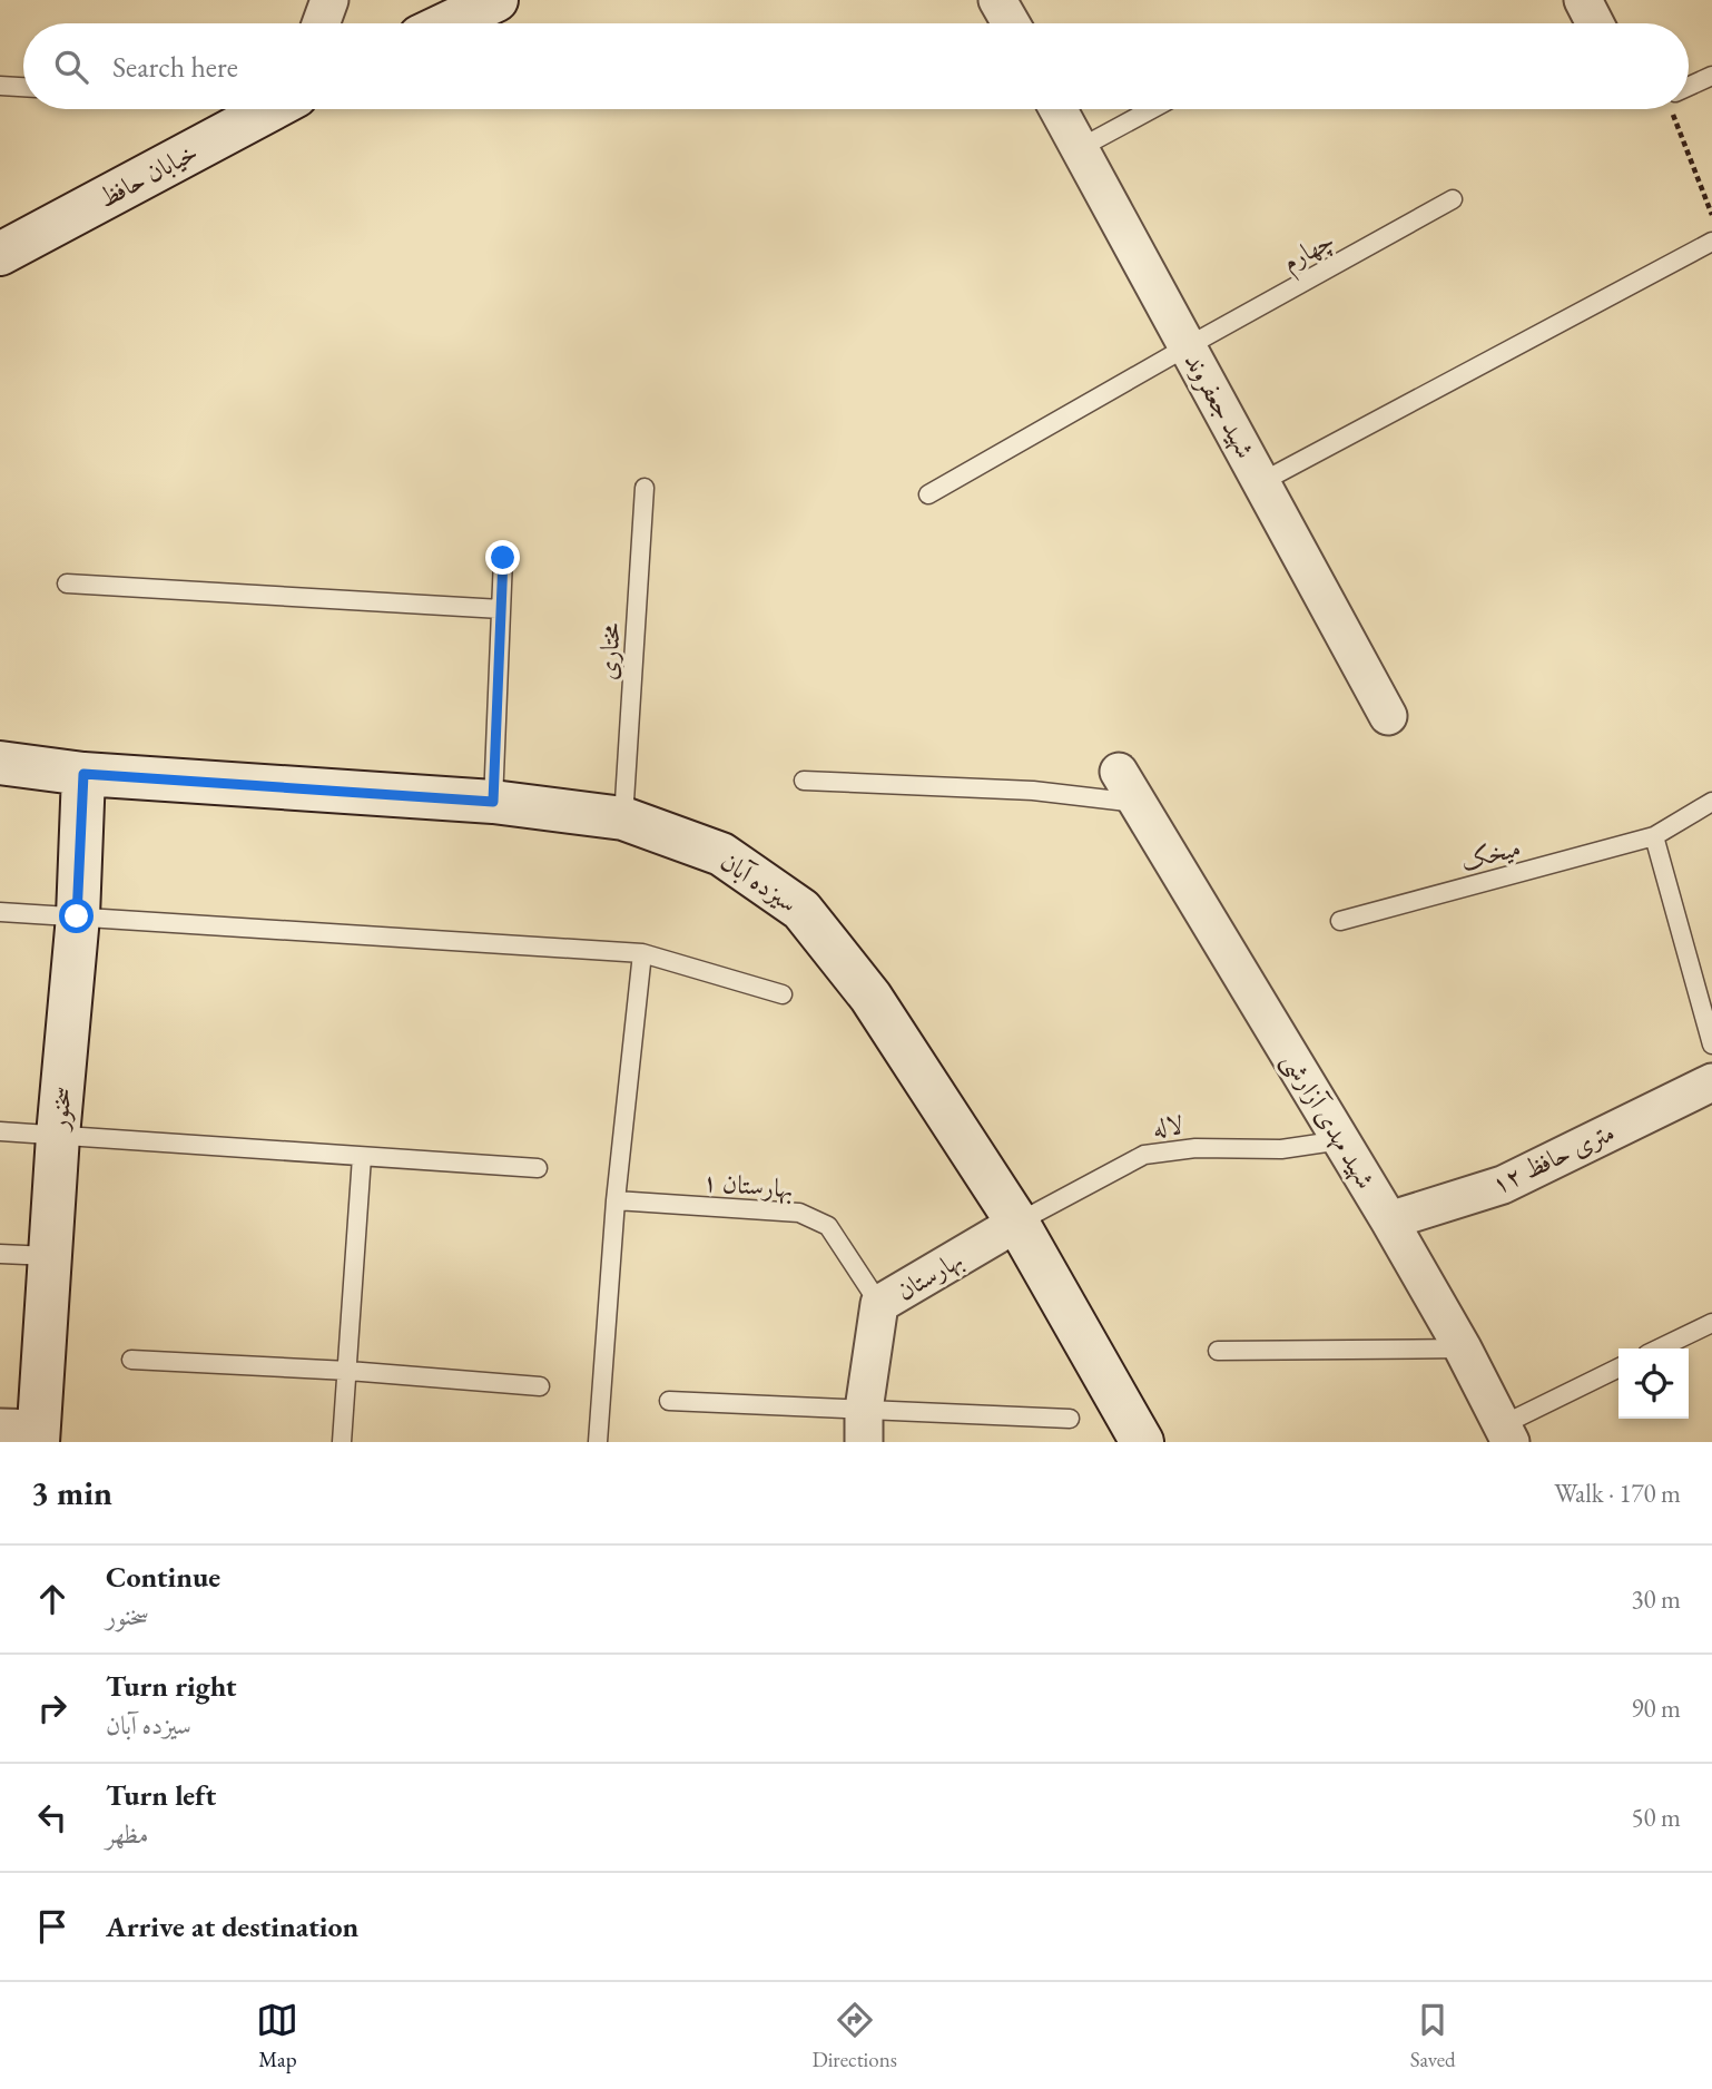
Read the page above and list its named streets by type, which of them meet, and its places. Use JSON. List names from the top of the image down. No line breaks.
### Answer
{"streets":{"street":["خیابان حافظ","شهید جعفروند","سیزده آبان","سخنور","شهید مهدی آزارشی","۱۲ متری حافظ","بهارستان"],"lane":["چهارم","مختاری","میخک","لاله","بهارستان ۱"]},"crossings":[["چهارم","شهید جعفروند"],["مختاری","سیزده آبان"],["سیزده آبان","سخنور"],["سیزده آبان","لاله"],["سیزده آبان","بهارستان"],["شهید مهدی آزارشی","لاله"],["شهید مهدی آزارشی","۱۲ متری حافظ"],["لاله","بهارستان"],["بهارستان ۱","بهارستان"]],"page":{"search":"Search here","heading":["3 min","Walk · 170 m"],"list":[["Continue","سخنور","30 m"],["Turn right","سیزده آبان","90 m"],["Turn left","مظهر","50 m"],"Arrive at destination"],"nav":["Map","Directions","Saved"]}}
